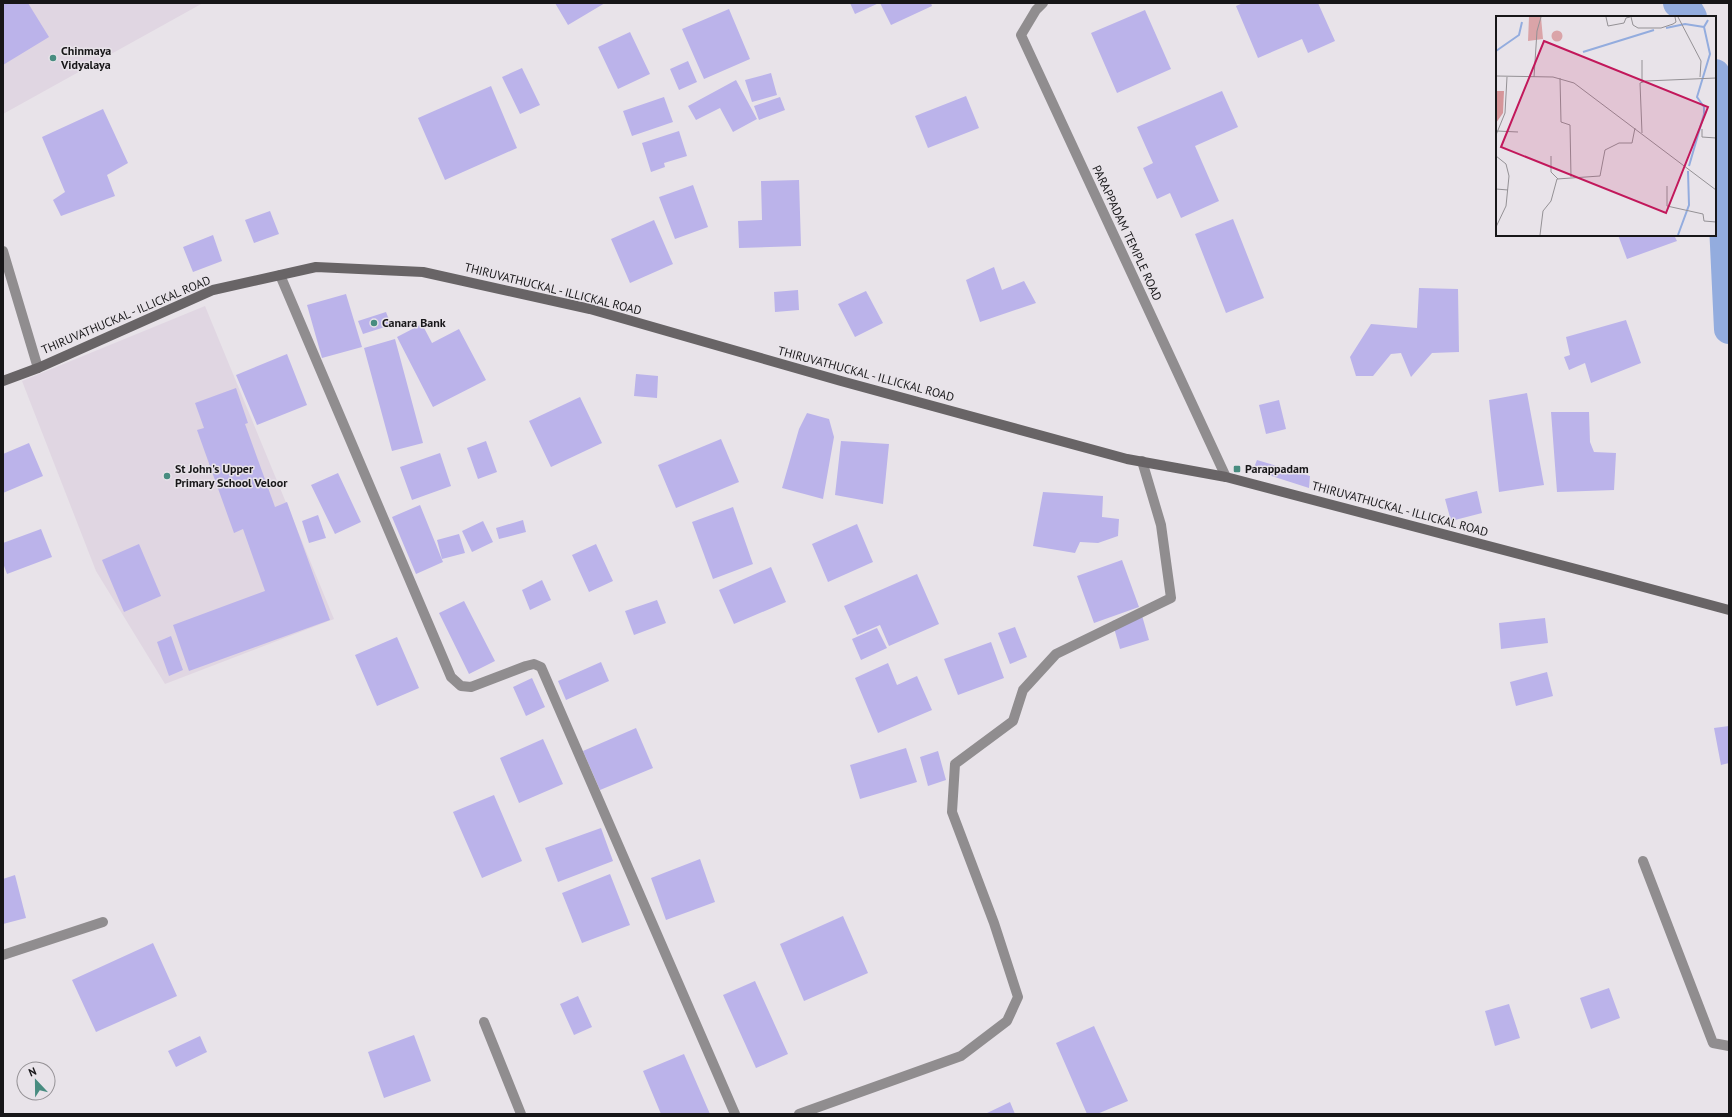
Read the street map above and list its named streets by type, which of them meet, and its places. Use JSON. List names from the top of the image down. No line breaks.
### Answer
{"streets":{"main road":["THIRUVATHUCKAL - ILLICKAL ROAD"],"street":["PARAPPADAM TEMPLE ROAD"]},"crossings":[["PARAPPADAM TEMPLE ROAD","THIRUVATHUCKAL - ILLICKAL ROAD"]],"places":{"other":["Chinmaya Vidyalaya","Canara Bank","St John's Upper Primary School Veloor"],"transit":["Parappadam"]},"north":"top"}
